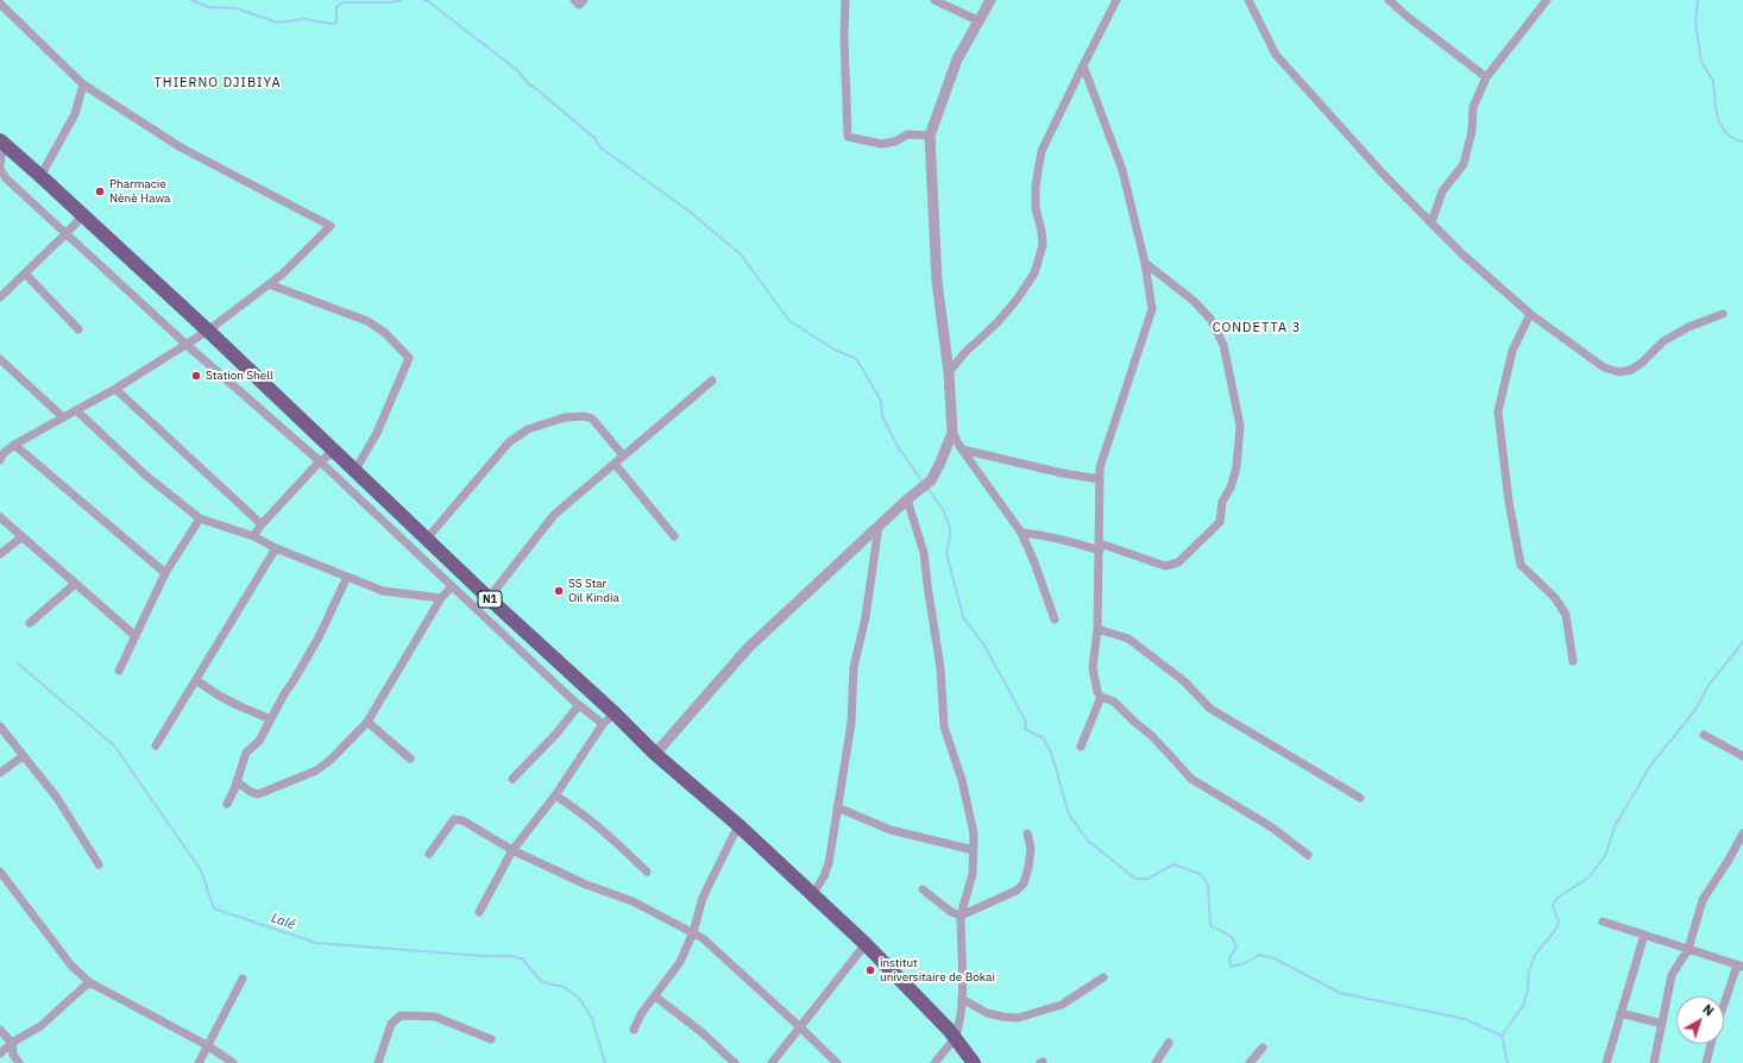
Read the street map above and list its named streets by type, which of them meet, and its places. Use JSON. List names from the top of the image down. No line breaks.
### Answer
{"streets":{"highway":["N1"]},"districts":["THIERNO DJIBIYA","СONDETTA 3"],"water":["Lalé"],"places":["Pharmacie Nènè Hawa","Station Shell","SS Star Oil Kindia","institut universitaire de Bokai"],"north":"top right"}
